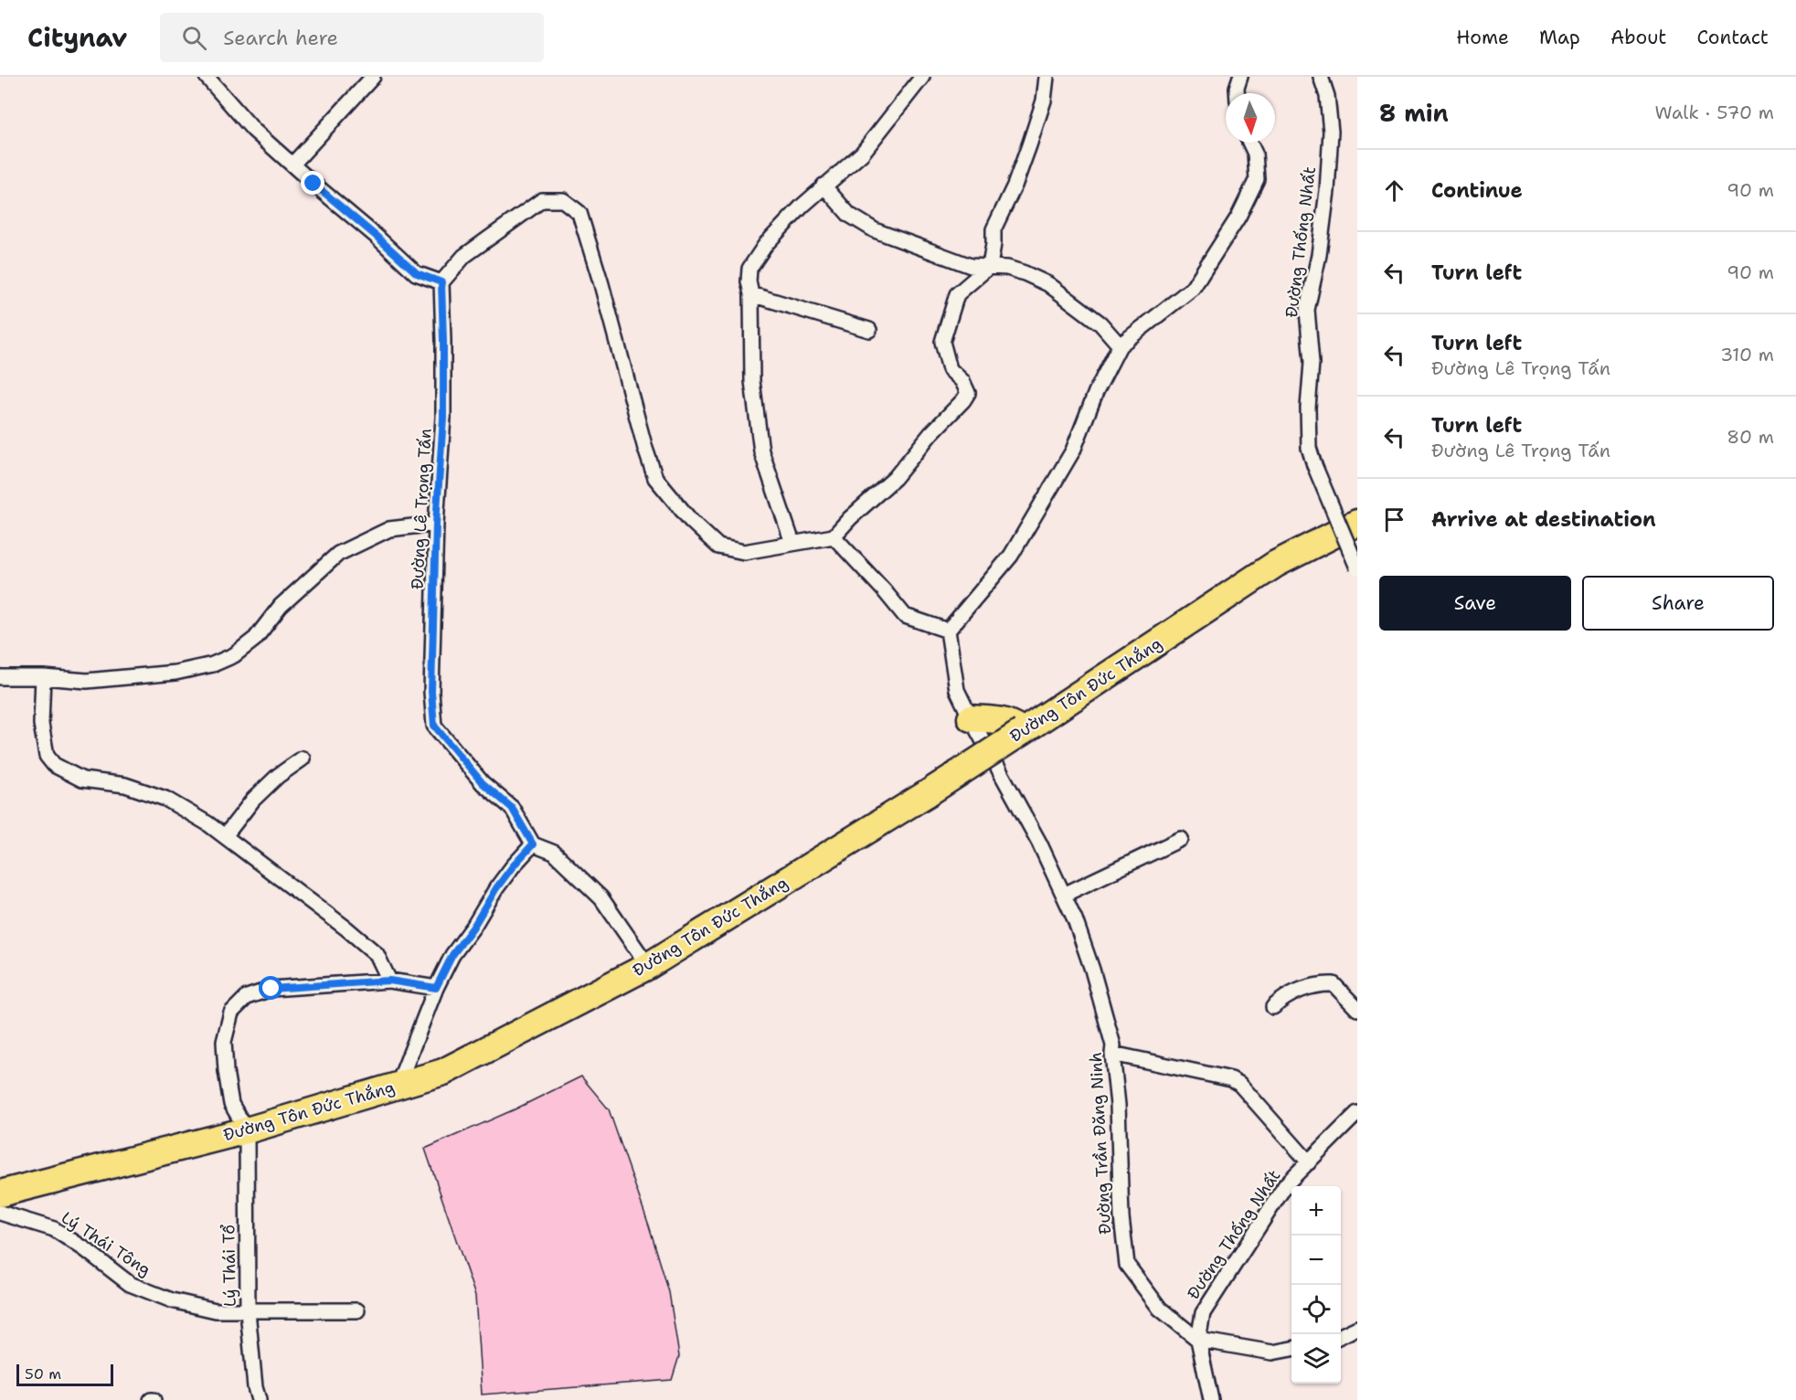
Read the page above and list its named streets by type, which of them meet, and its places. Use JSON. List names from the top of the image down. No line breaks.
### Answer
{"streets":{"highway":["Đường Tôn Đức Thắng"],"street":["Đường Thống Nhất","Đường Lê Trọng Tấn","Đường Trần Đăng Ninh","Lý Thái Tông","Lý Thái Tổ"]},"crossings":[["Đường Thống Nhất","Đường Trần Đăng Ninh"],["Đường Tôn Đức Thắng","Lý Thái Tổ"],["Lý Thái Tông","Lý Thái Tổ"]],"scale_bar":"50 m","north":"bottom","page":{"header":"Citynav","search":"Search here","nav":["Home","Map","About","Contact"],"heading":["8 min","Walk · 570 m"],"list":[["Continue","90 m"],["Turn left","90 m"],["Turn left","Đường Lê Trọng Tấn","310 m"],["Turn left","Đường Lê Trọng Tấn","80 m"],"Arrive at destination"],"buttons":["Save","Share"],"map_buttons":["+","−"],"scale":"50 m"}}
